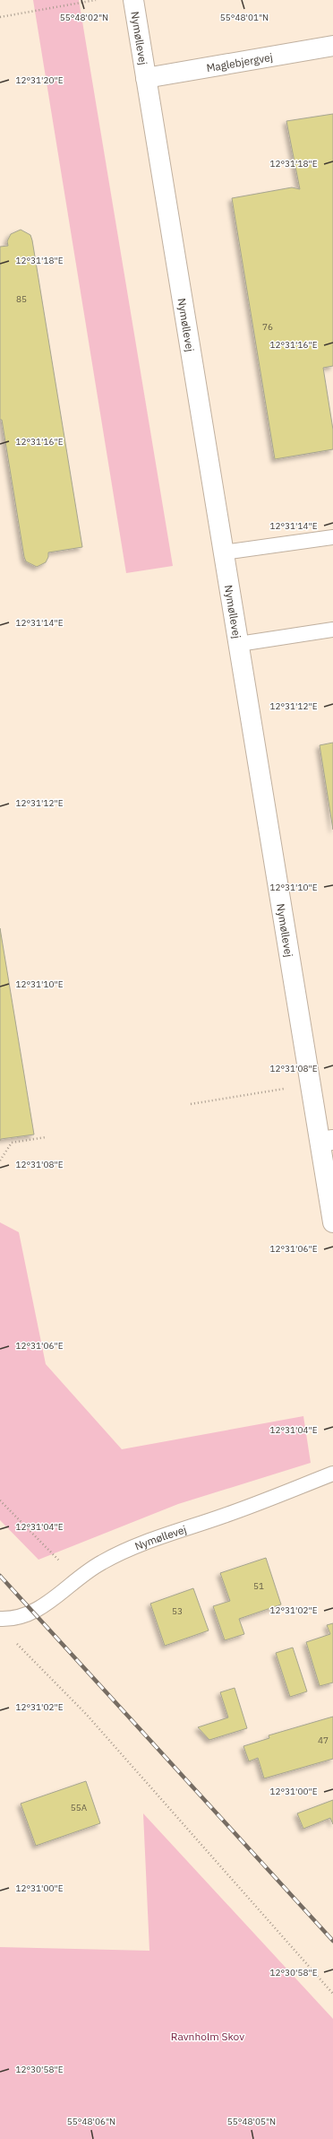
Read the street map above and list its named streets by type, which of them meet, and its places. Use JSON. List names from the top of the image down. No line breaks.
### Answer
{"streets":{"street":["Nymøllevej","Maglebjergvej"]},"crossings":[["Nymøllevej","Maglebjergvej"]],"parks":["Ravnholm Skov"],"house_numbers":["85","76","51","53","47","55A"],"coordinates":["55°48'02\"N","55°48'01\"N","12°31'20\"E","12°31'18\"E","12°31'16\"E","12°31'14\"E","12°31'12\"E","12°31'10\"E","12°31'08\"E","12°31'06\"E","12°31'04\"E","12°31'02\"E","12°31'00\"E","12°30'58\"E","55°48'06\"N","55°48'05\"N"]}
